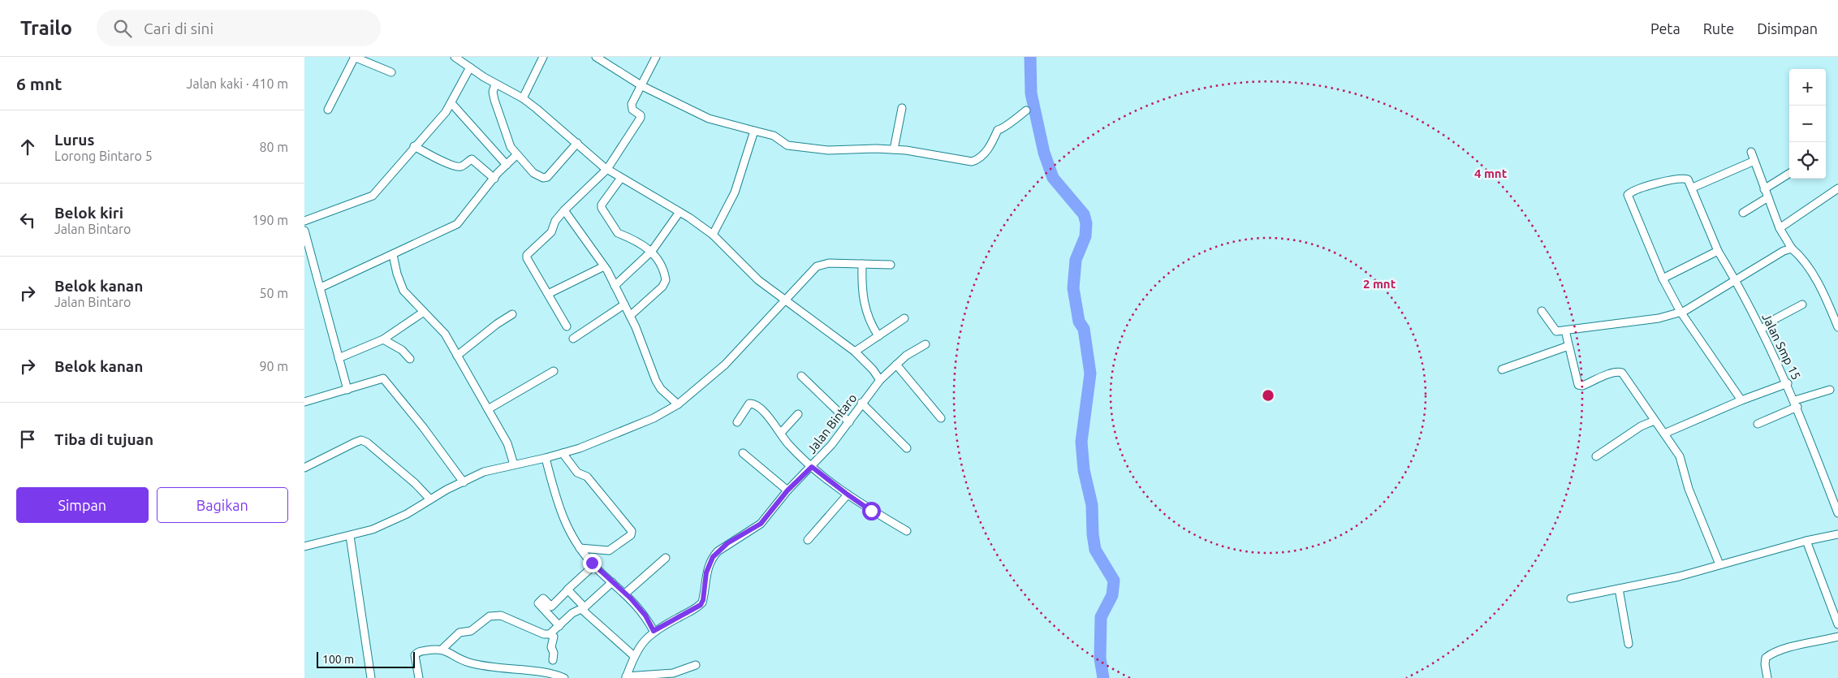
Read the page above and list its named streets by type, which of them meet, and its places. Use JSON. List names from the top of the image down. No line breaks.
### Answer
{"streets":{"street":["Jalan Smp 15","Jalan Bintaro"]},"scale_bar":"100 m","page":{"header":"Trailo","search":"Cari di sini","nav":["Peta","Rute","Disimpan"],"heading":["6 mnt","Jalan kaki · 410 m"],"map_buttons":["+","−"],"list":[["Lurus","Lorong Bintaro 5","80 m"],["Belok kiri","Jalan Bintaro","190 m"],["Belok kanan","Jalan Bintaro","50 m"],["Belok kanan","90 m"],"Tiba di tujuan"],"buttons":["Simpan","Bagikan"],"scale":"100 m"},"rings":["4 mnt","2 mnt"]}
